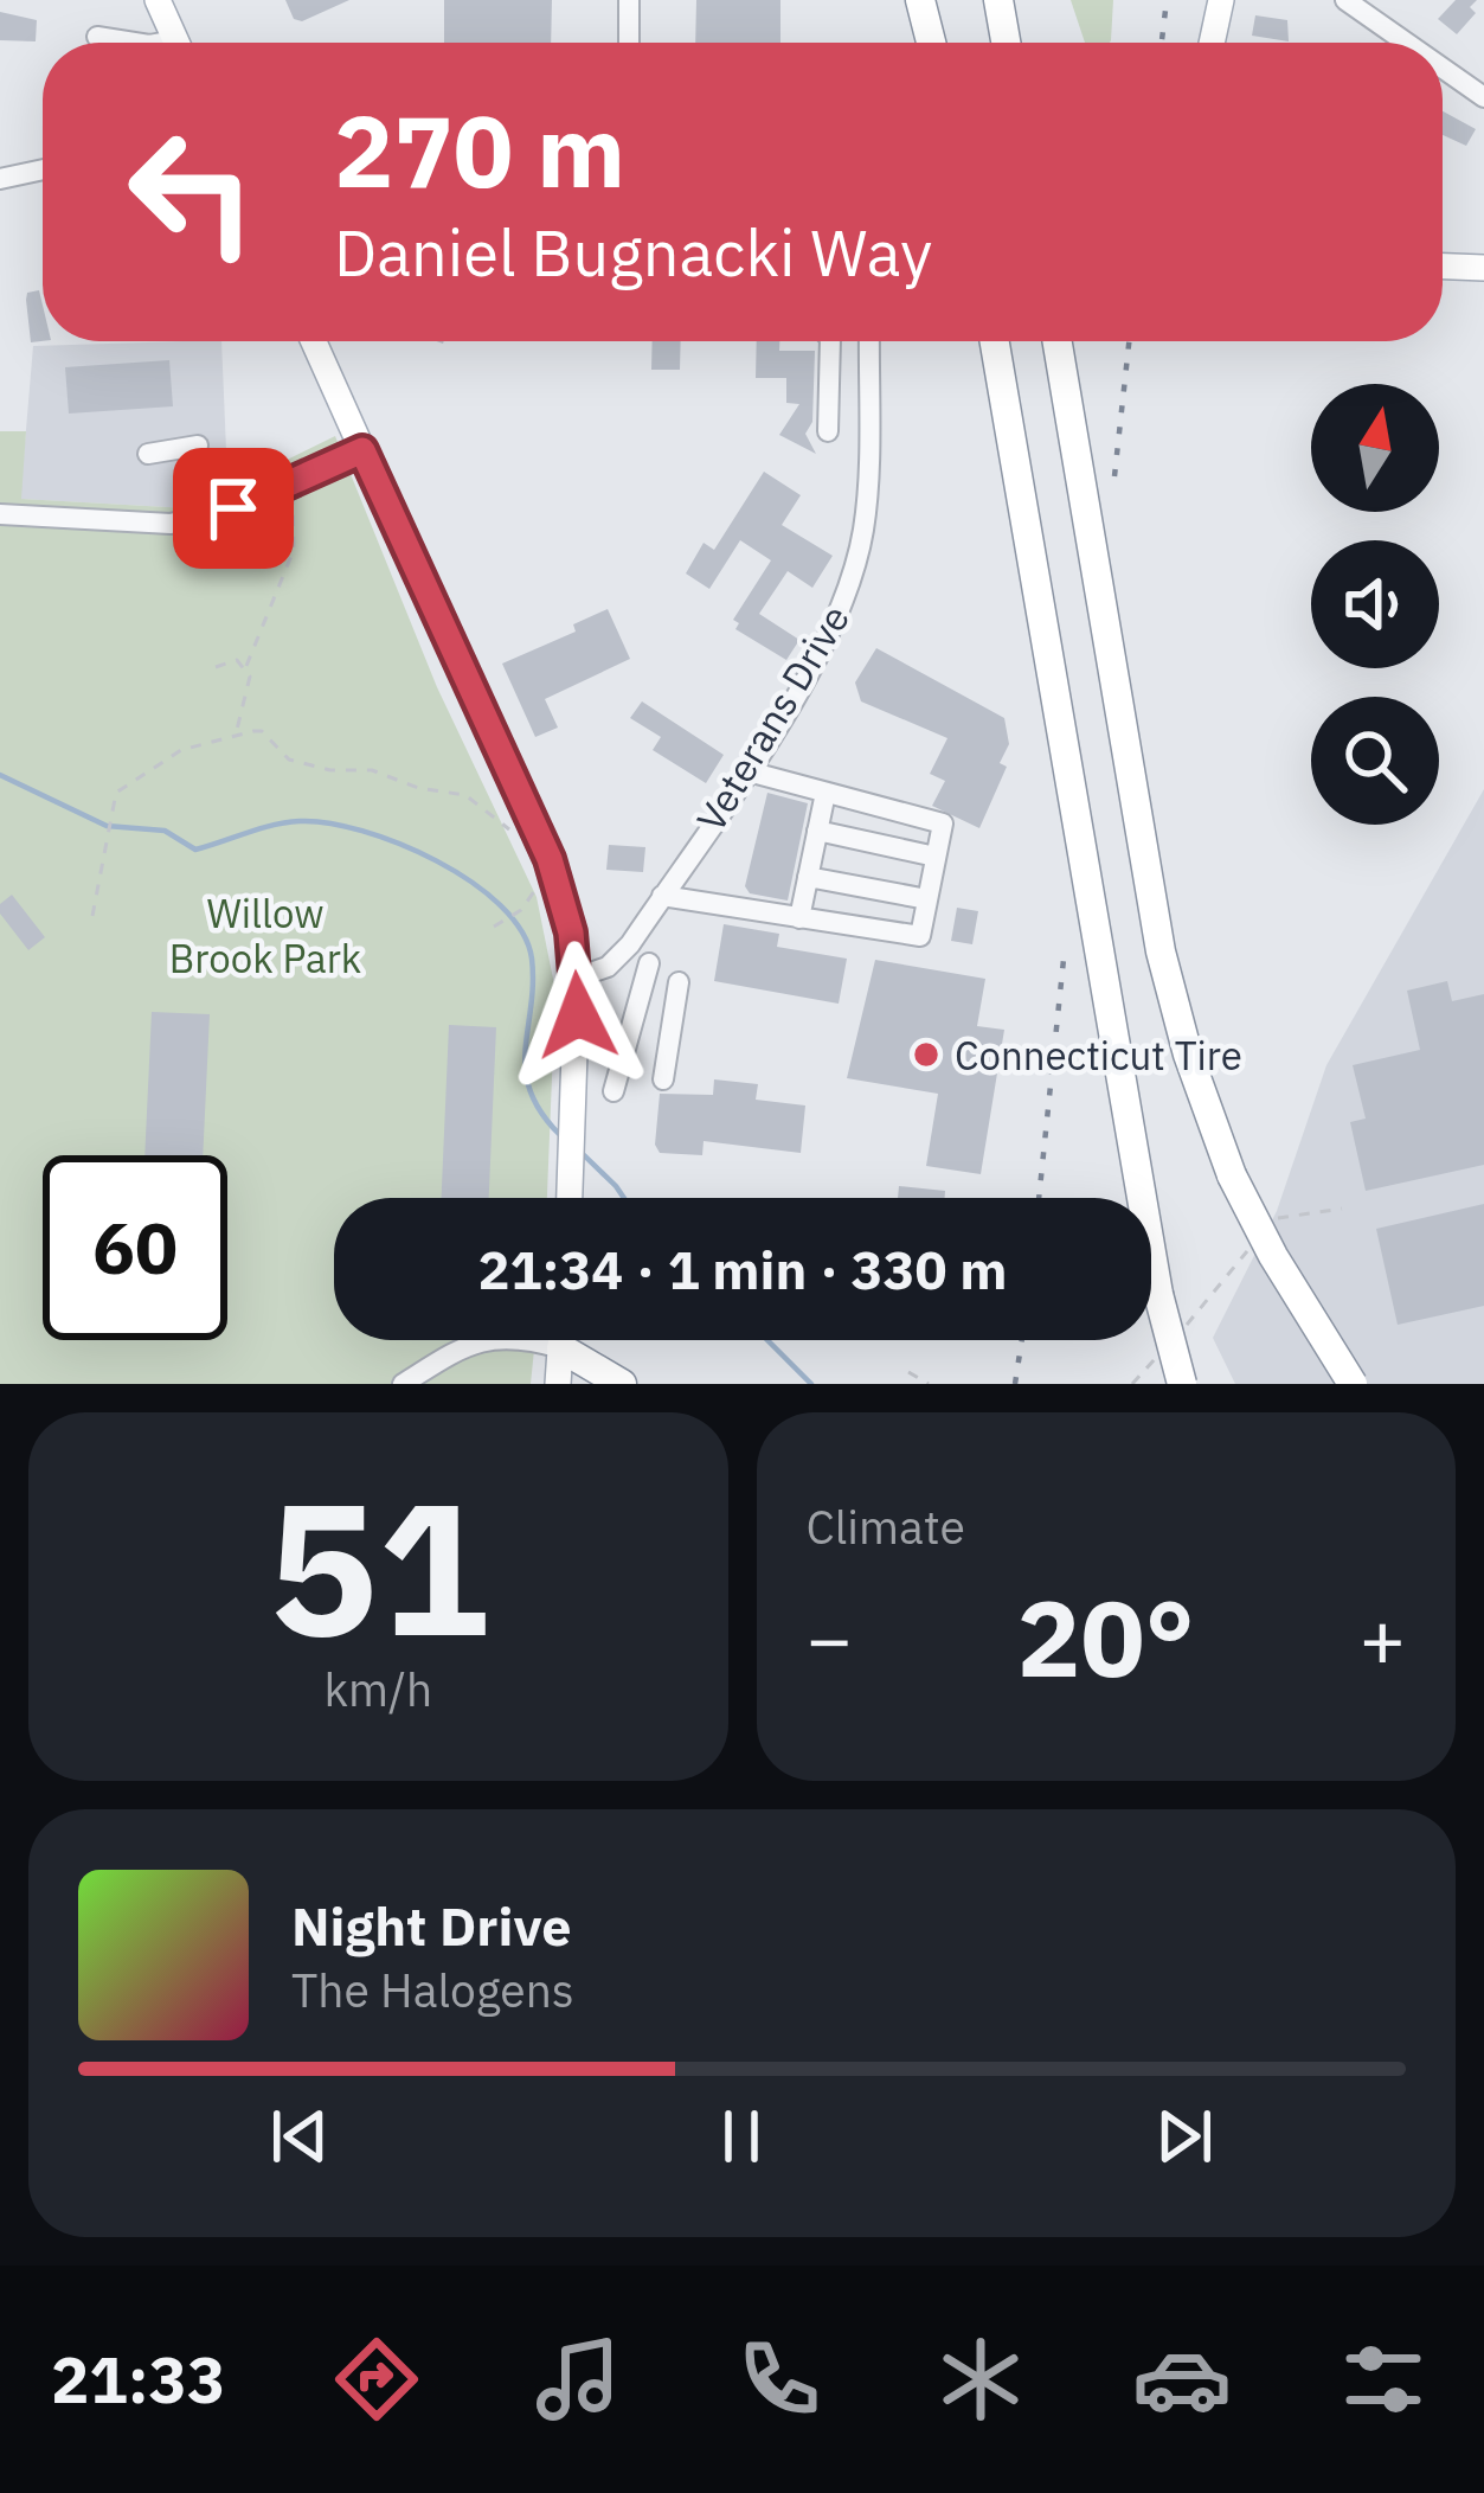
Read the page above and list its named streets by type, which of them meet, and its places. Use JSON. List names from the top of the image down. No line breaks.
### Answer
{"streets":{"street":["Veterans Drive"]},"parks":["Willow Brook Park"],"places":["Connecticut Tire"],"north":"top","page":{"turn":["270 m","Daniel Bugnacki Way"],"limit":"60","trip":"21:34 · 1 min · 330 m","tile":[["51","km/h"],"Climate"],"heat":["−","20°","+"],"song":["Night Drive","The Halogens"],"tabs":"21:33"}}
